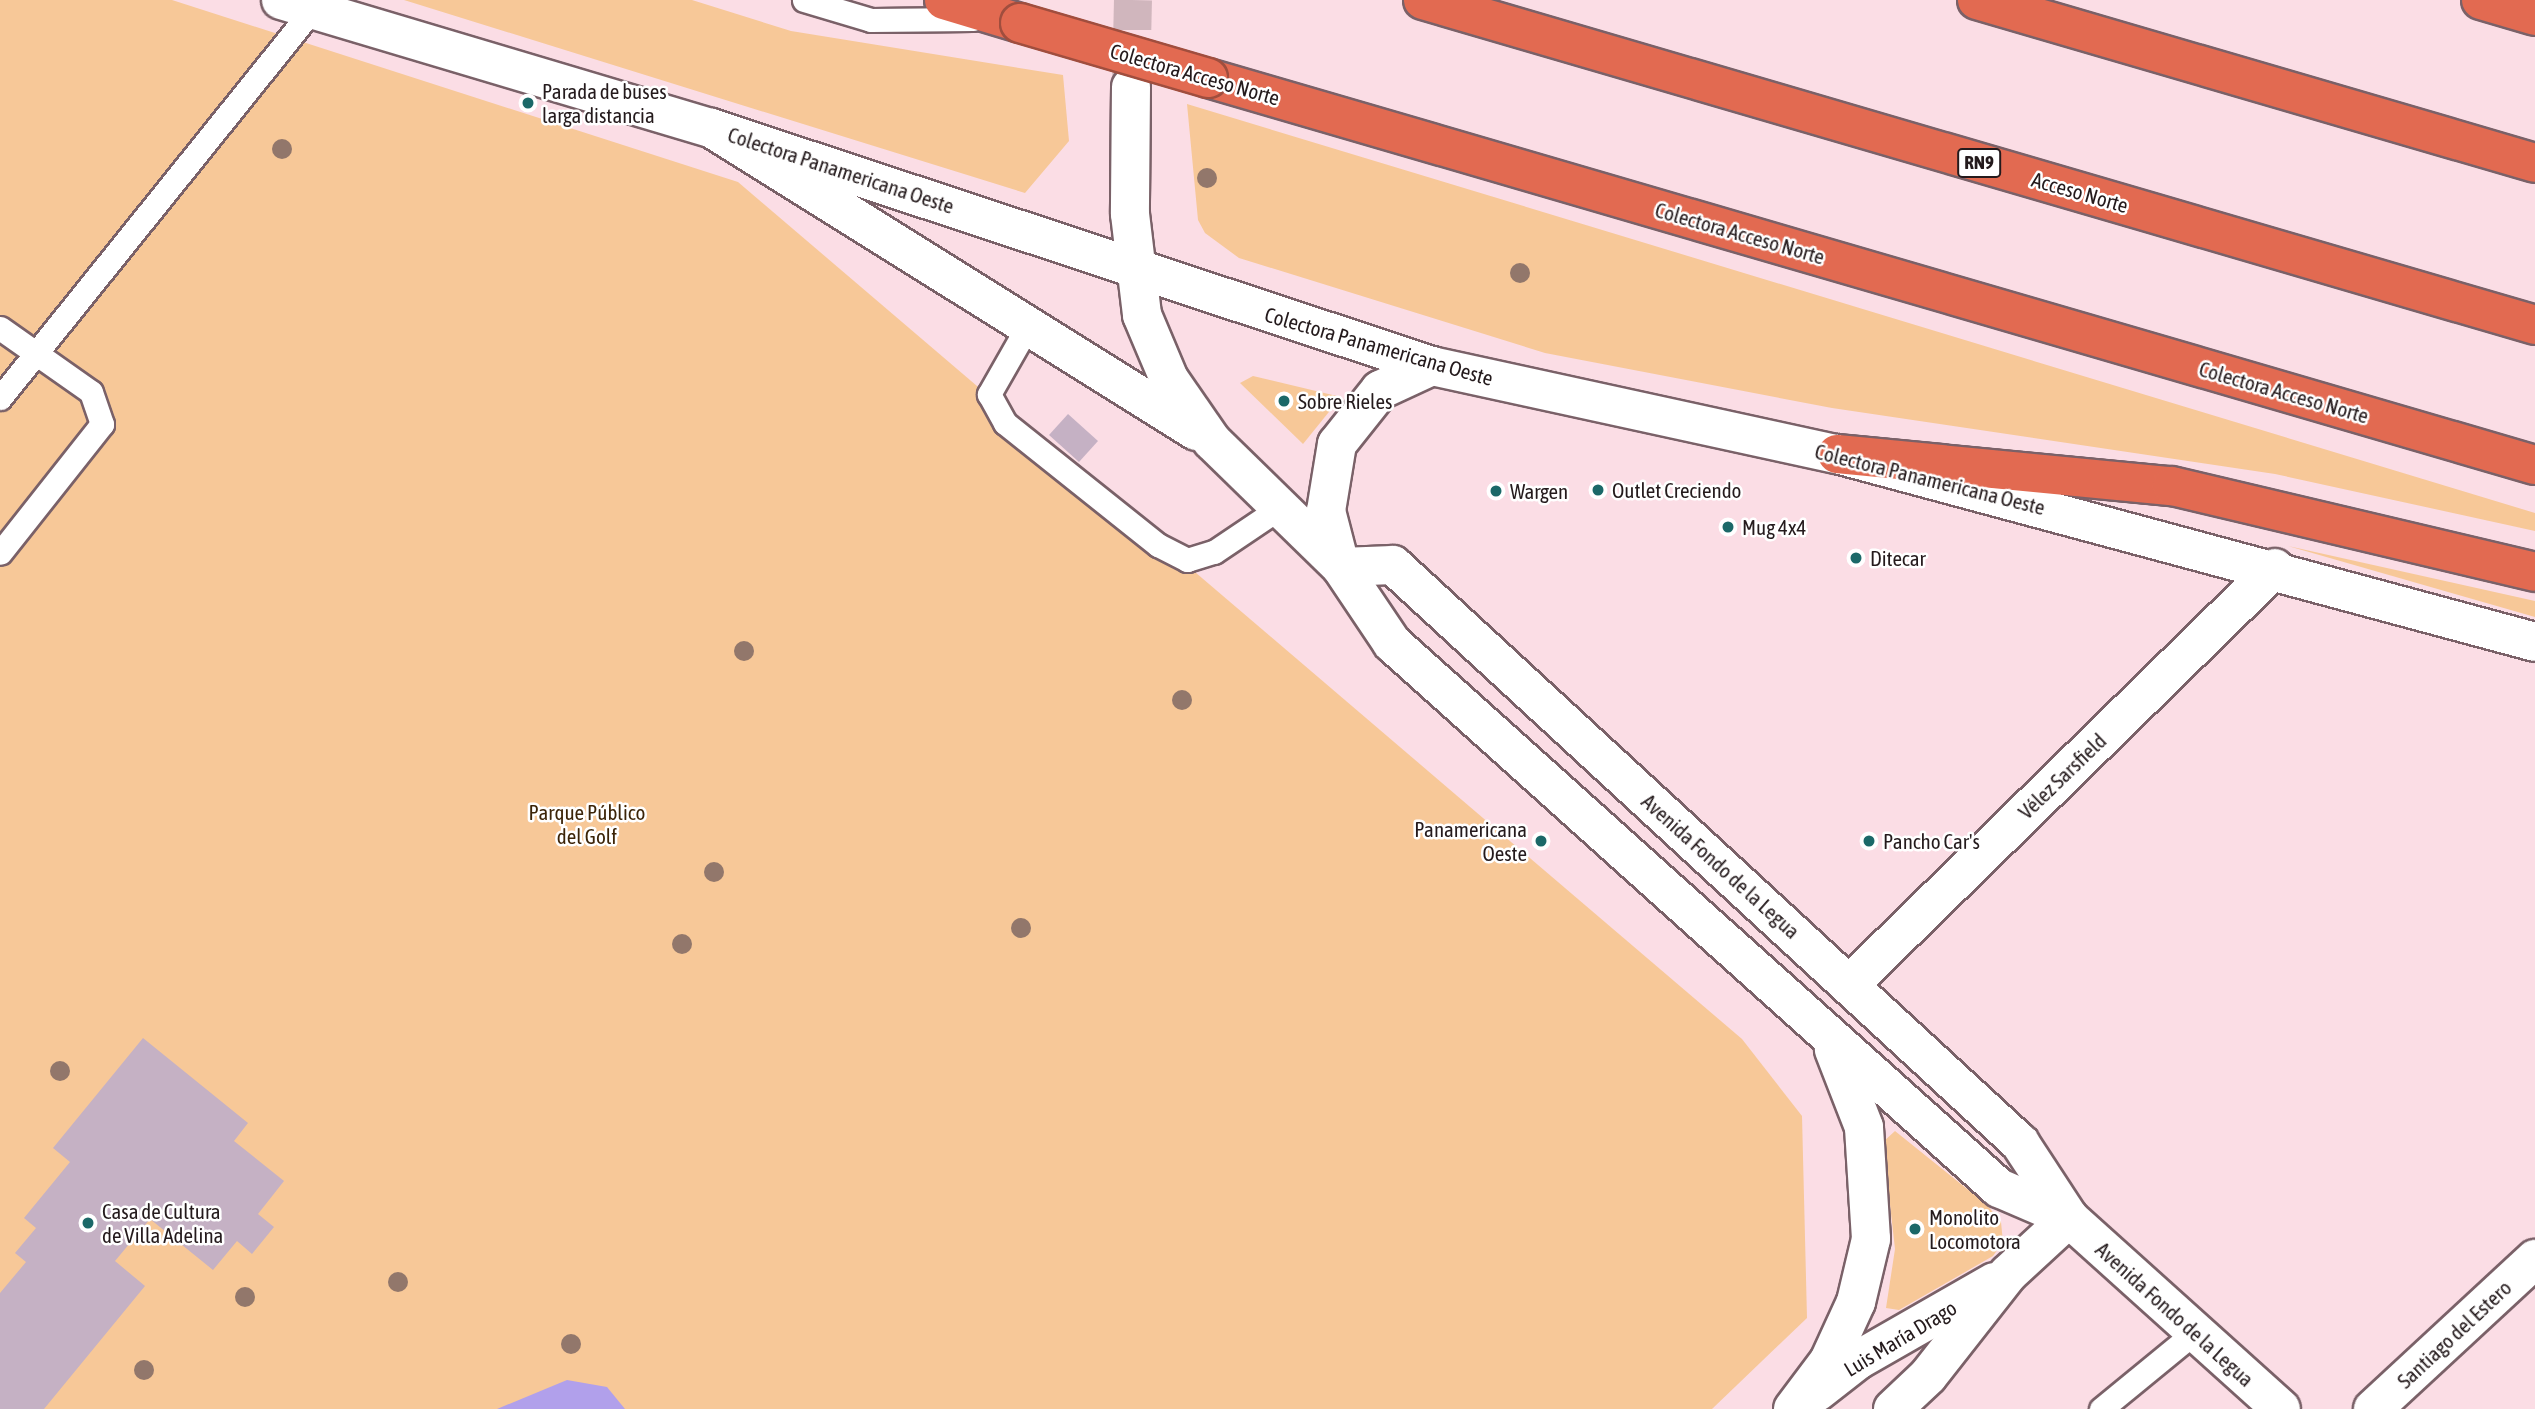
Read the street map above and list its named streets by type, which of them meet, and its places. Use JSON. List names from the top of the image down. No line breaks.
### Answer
{"streets":{"highway":["Colectora Acceso Norte","RN9","Acceso Norte"],"main road":["Colectora Panamericana Oeste","Vélez Sarsfield","Avenida Fondo de la Legua","Santiago del Estero","Luis María Drago"]},"crossings":[["Colectora Panamericana Oeste","Vélez Sarsfield"],["Colectora Panamericana Oeste","Avenida Fondo de la Legua"],["Vélez Sarsfield","Avenida Fondo de la Legua"],["Avenida Fondo de la Legua","Luis María Drago"]],"parks":["Parque Público del Golf"],"places":["Parada de buses larga distancia","Sobre Rieles","Outlet Creciendo","Wargen","Mug 4x4","Ditecar","Panamericana Oeste","Pancho Car's","Casa de Cultura de Villa Adelina","Monolito Locomotora"]}
